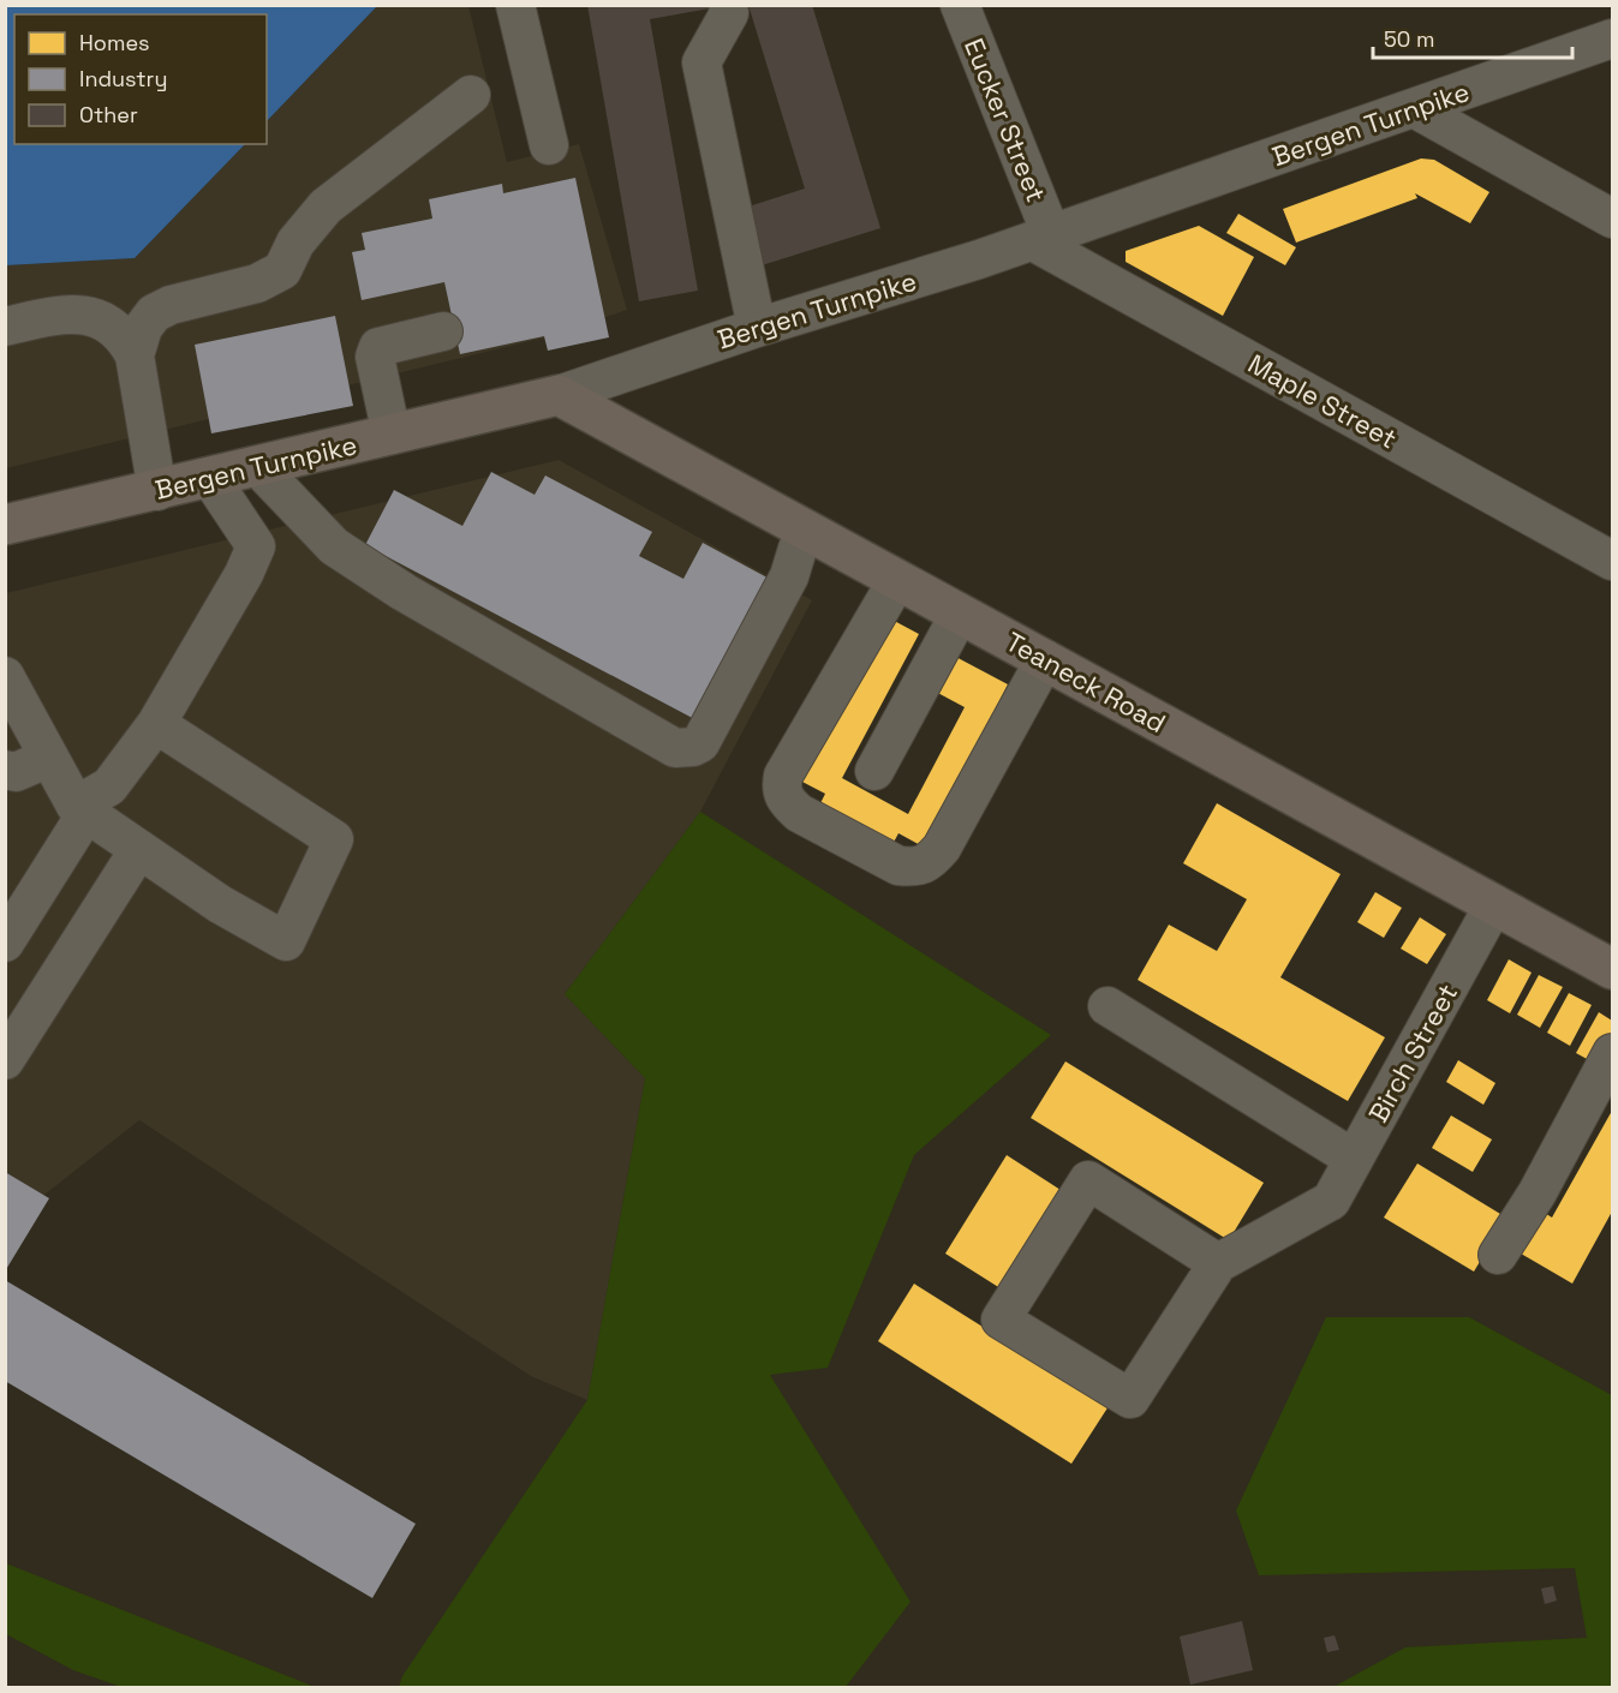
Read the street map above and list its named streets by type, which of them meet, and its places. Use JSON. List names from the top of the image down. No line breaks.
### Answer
{"streets":{"main road":["Bergen Turnpike","Teaneck Road"],"street":["Eucker Street","Maple Street","Birch Street"]},"crossings":[["Eucker Street","Bergen Turnpike"],["Eucker Street","Maple Street"],["Bergen Turnpike","Maple Street"],["Bergen Turnpike","Teaneck Road"],["Teaneck Road","Birch Street"]],"legend":["Homes","Industry","Other"],"scale_bar":"50 m"}
